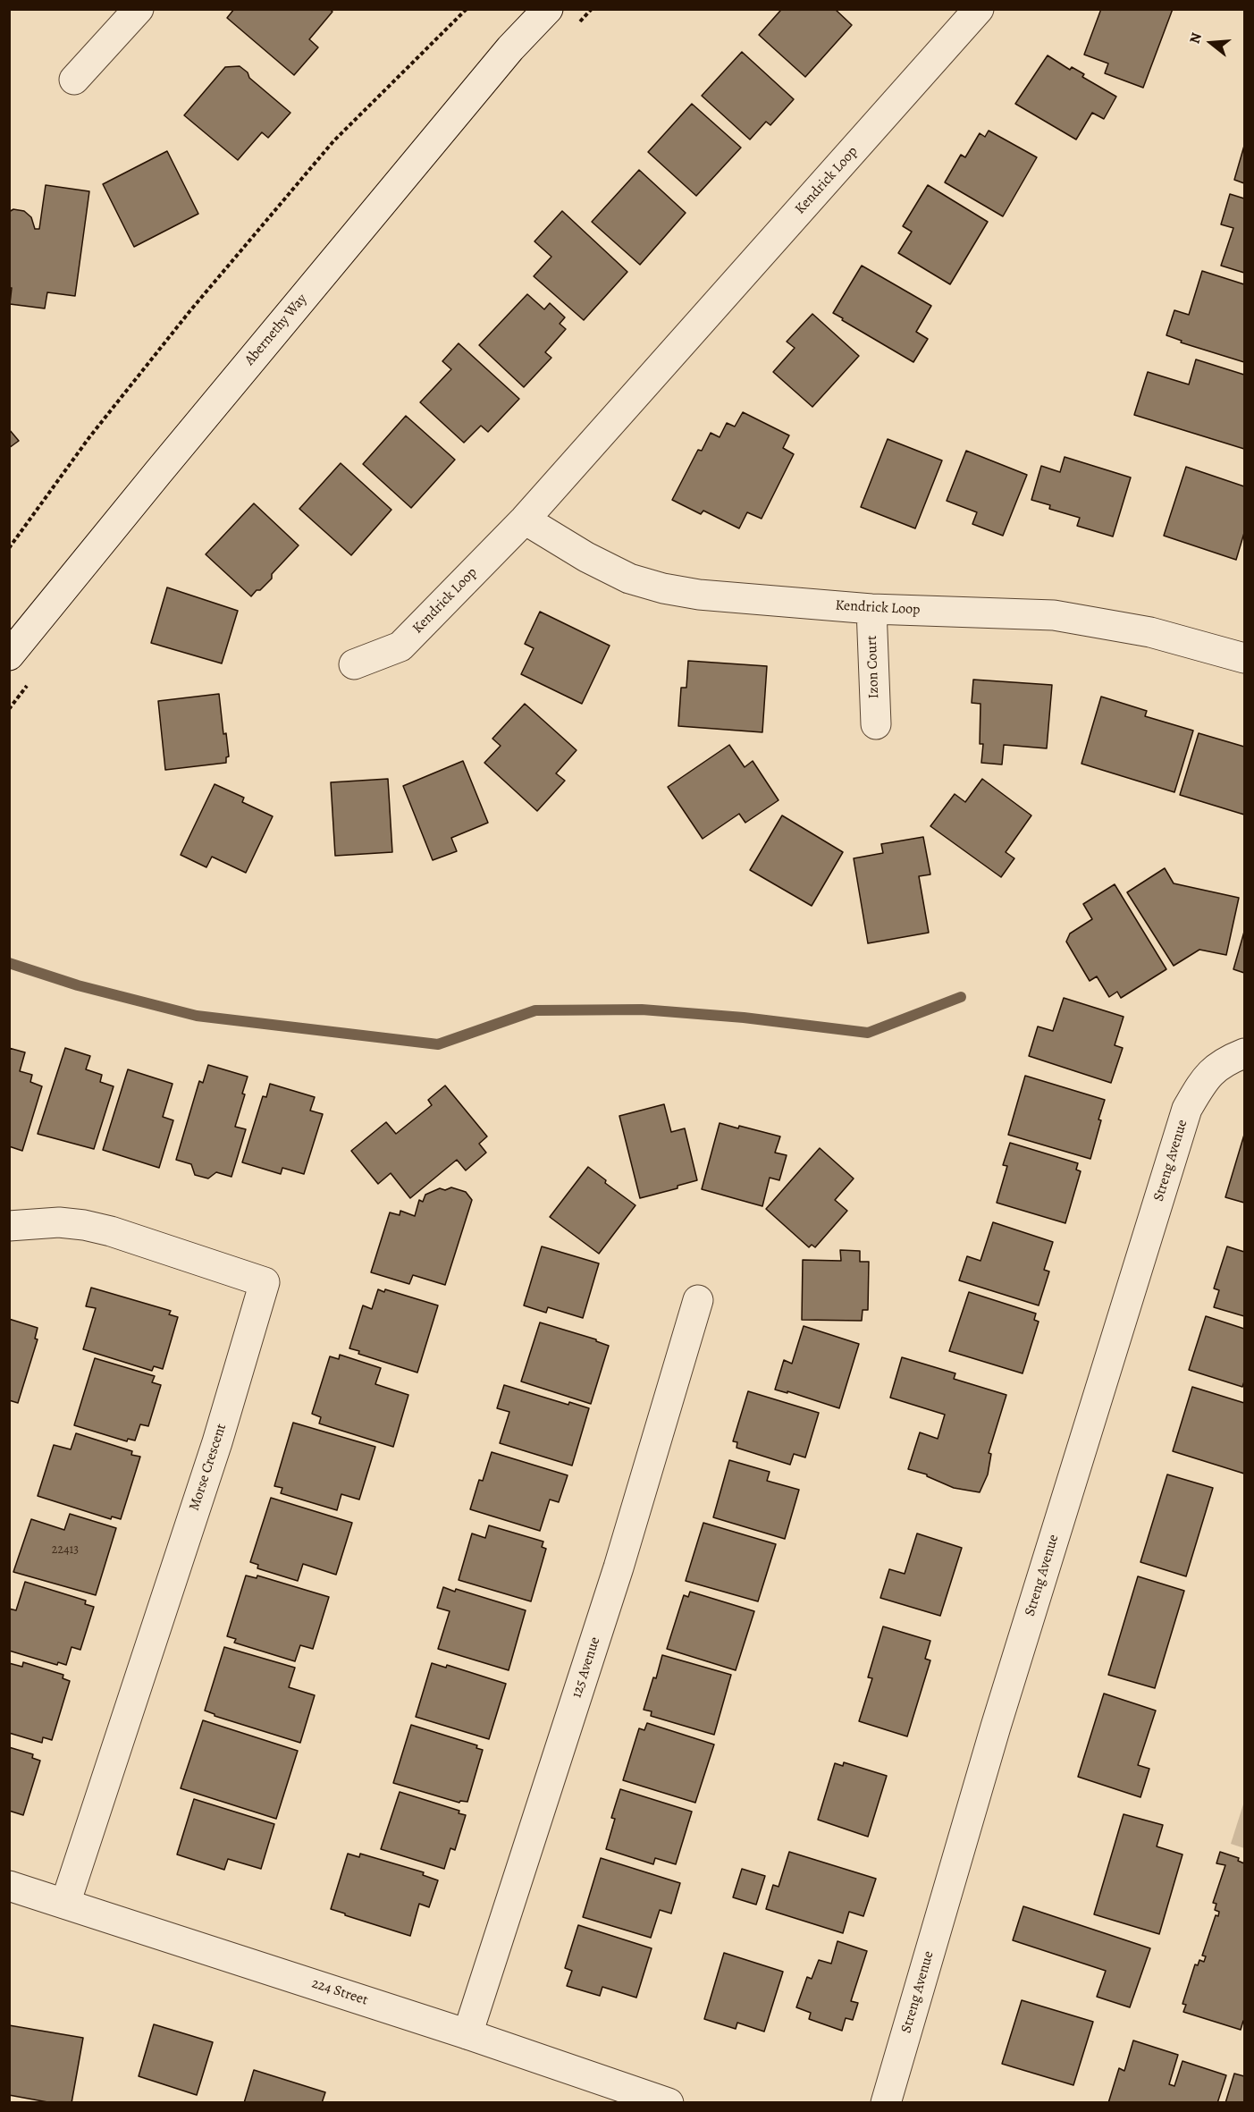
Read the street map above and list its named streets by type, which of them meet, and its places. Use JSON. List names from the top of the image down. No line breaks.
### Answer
{"streets":{"street":["Kendrick Loop","Abernethy Way","Izon Court","Streng Avenue","Morse Crescent","125 Avenue","224 Street"]},"crossings":[["Kendrick Loop","Izon Court"],["Morse Crescent","224 Street"],["125 Avenue","224 Street"]],"house_numbers":["22413"],"north":"left"}
